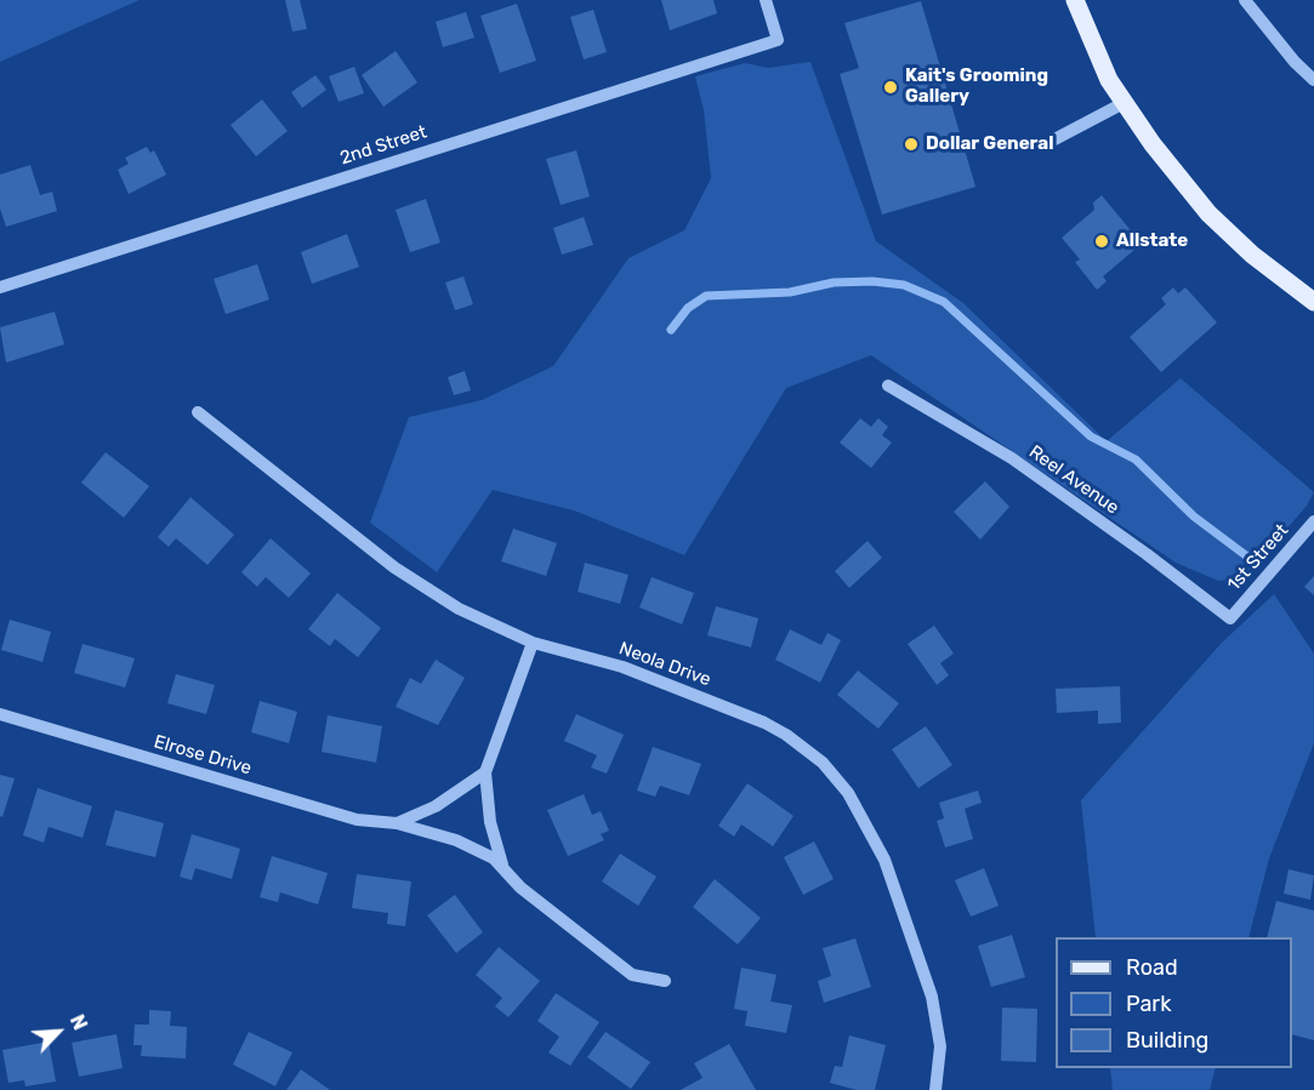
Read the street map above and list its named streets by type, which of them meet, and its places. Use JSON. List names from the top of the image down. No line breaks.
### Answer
{"streets":{"street":["2nd Street","Reel Avenue","1st Street","Neola Drive","Elrose Drive"]},"crossings":[["Reel Avenue","1st Street"],["Neola Drive","Elrose Drive"]],"places":["Kait's Grooming Gallery","Dollar General","Allstate"],"legend":["Road","Park","Building"],"north":"top right"}
